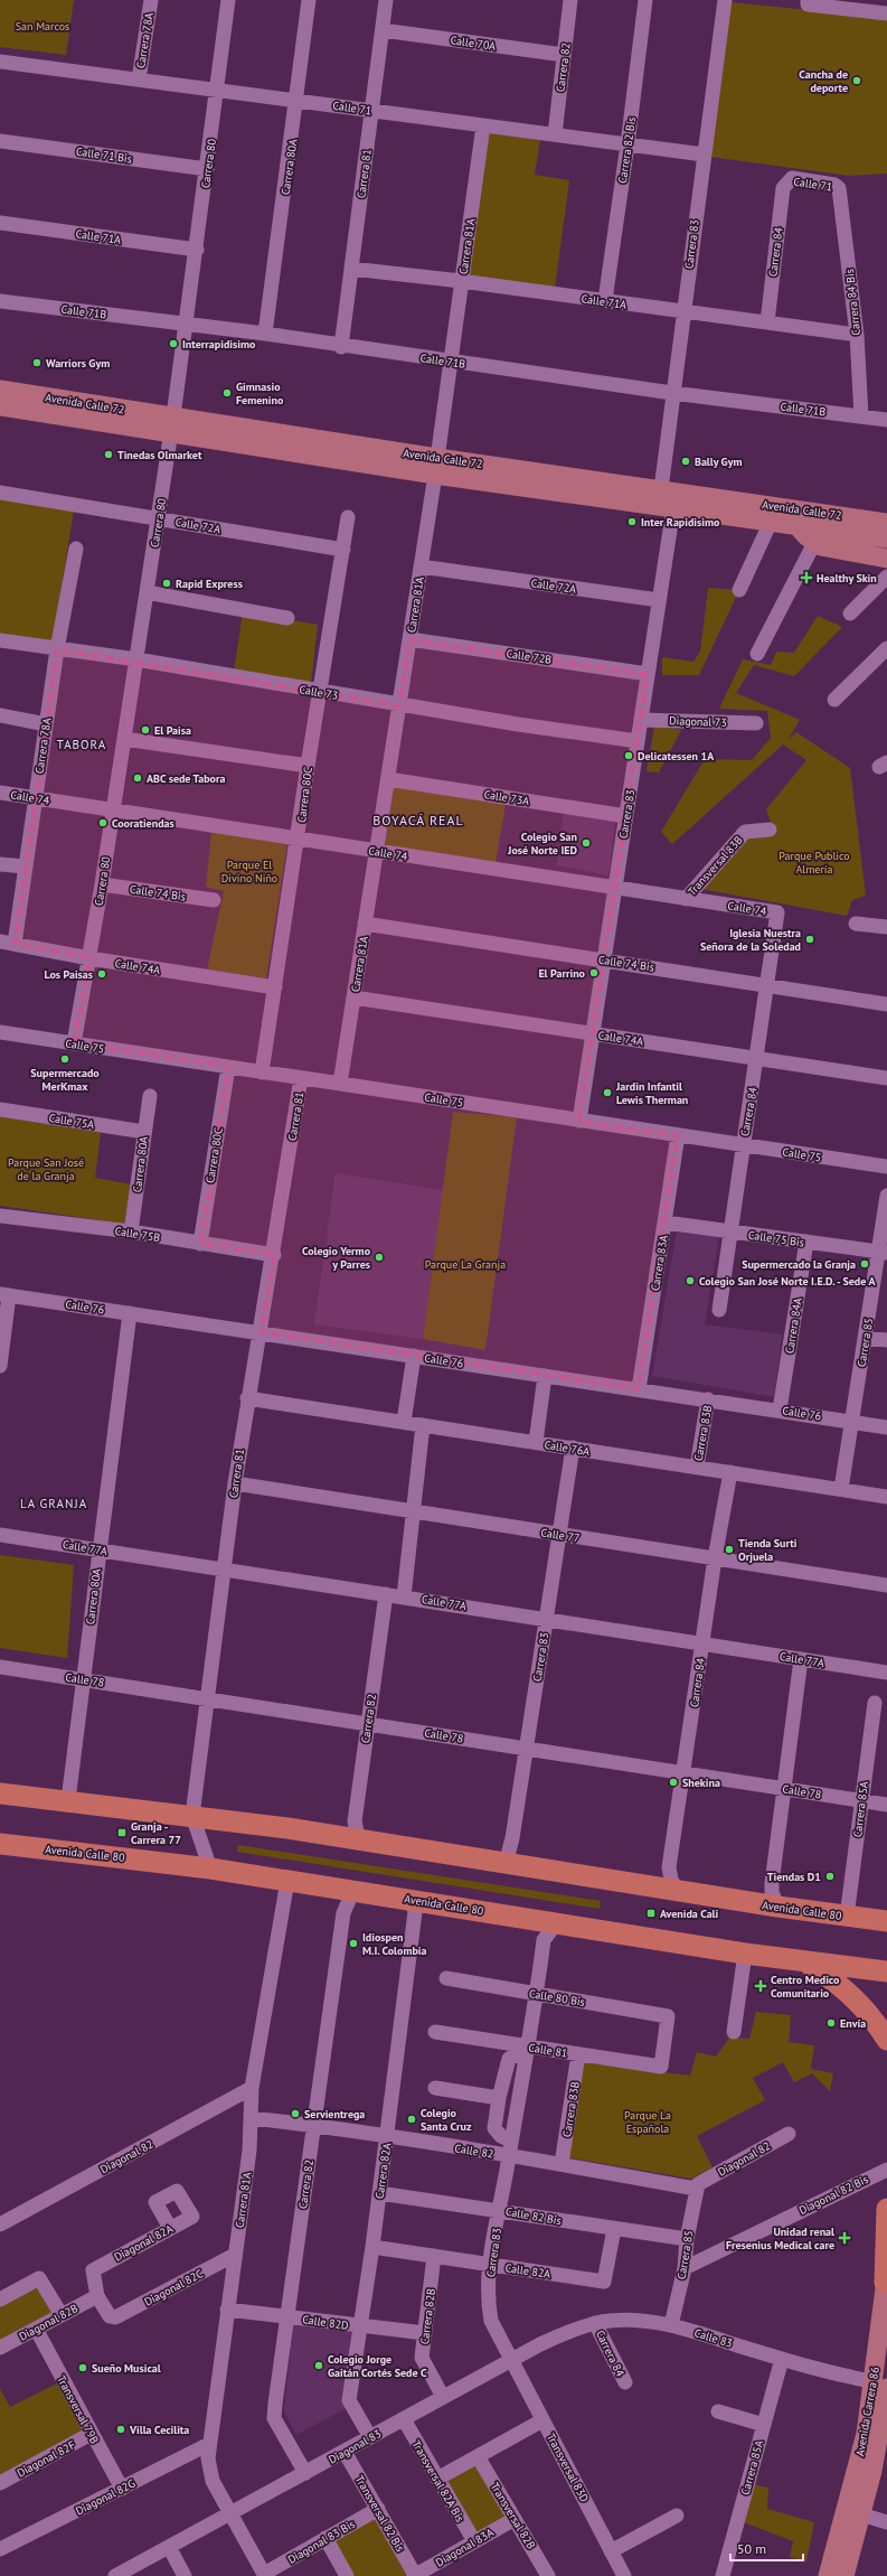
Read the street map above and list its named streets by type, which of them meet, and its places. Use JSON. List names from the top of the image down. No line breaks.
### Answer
{"streets":{"highway":["Avenida Calle 80"],"main road":["Avenida Calle 72","Avenida Carrera 86"],"street":["Carrera 78A","Calle 70A","Carrera 82","Calle 71","Carrera 82 Bis","Calle 71 Bis","Carrera 80","Carrera 80A","Carrera 81","Calle 71A","Carrera 83","Carrera 81A","Carrera 84","Carrera 84 Bis","Calle 71B","Calle 72A","Calle 72B","Calle 73","Diagonal 73","Carrera 80C","Calle 74","Calle 73A","Transversal 83B","Calle 74 Bis","Calle 74A","Calle 75","Calle 75A","Calle 75B","Calle 75 Bis","Carrera 83A","Calle 76","Carrera 84A","Carrera 85","Carrera 83B","Calle 76A","Calle 77","Calle 77A","Calle 78","Carrera 85A","Calle 80 Bis","Calle 81","Calle 82","Diagonal 82","Carrera 82A","Diagonal 82 Bis","Calle 82 Bis","Diagonal 82A","Calle 82A","Diagonal 82C","Carrera 82B","Diagonal 82B","Calle 82D","Calle 83","Transversal 79B","Diagonal 83","Diagonal 82F","Transversal 83D","Transversal 82A Bis","Diagonal 82G","Transversal 82 Bis","Transversal 82B","Diagonal 83 Bis","Diagonal 83A"]},"crossings":[["Carrera 78A","Calle 71"],["Carrera 78A","Calle 73"],["Carrera 78A","Calle 74"],["Carrera 78A","Calle 74A"],["Calle 70A","Carrera 82"],["Calle 70A","Carrera 81"],["Carrera 82","Calle 71"],["Carrera 82","Calle 77A"],["Carrera 82","Calle 78"],["Carrera 82","Avenida Calle 80"],["Carrera 82","Calle 82"],["Carrera 82","Calle 82D"],["Carrera 82","Diagonal 83"],["Calle 71","Carrera 82 Bis"],["Calle 71","Carrera 80"],["Calle 71","Carrera 80A"],["Calle 71","Carrera 81"],["Calle 71","Carrera 83"],["Calle 71","Carrera 81A"],["Calle 71","Carrera 84"],["Calle 71","Carrera 84 Bis"],["Carrera 82 Bis","Calle 71A"],["Calle 71 Bis","Carrera 80"],["Carrera 80","Calle 71A"],["Carrera 80","Calle 71B"],["Carrera 80","Avenida Calle 72"],["Carrera 80","Calle 72A"],["Carrera 80","Calle 73"],["Carrera 80","Calle 74"],["Carrera 80","Calle 74 Bis"],["Carrera 80","Calle 74A"],["Carrera 80","Calle 75"],["Carrera 80A","Calle 71B"],["Carrera 80A","Calle 75A"],["Carrera 80A","Calle 75B"],["Carrera 80A","Calle 76"],["Carrera 80A","Calle 77A"],["Carrera 80A","Calle 78"],["Carrera 80A","Avenida Calle 80"],["Carrera 81","Calle 71A"],["Carrera 81","Calle 71B"],["Carrera 81","Calle 75"],["Carrera 81","Calle 75B"],["Carrera 81","Calle 76"],["Carrera 81","Calle 76A"],["Carrera 81","Calle 77"],["Carrera 81","Calle 77A"],["Carrera 81","Calle 78"],["Carrera 81","Avenida Calle 80"],["Calle 71A","Carrera 83"],["Calle 71A","Carrera 81A"],["Calle 71A","Carrera 84"],["Calle 71A","Carrera 84 Bis"],["Carrera 83","Calle 71B"],["Carrera 83","Avenida Calle 72"],["Carrera 83","Calle 72A"],["Carrera 83","Calle 72B"],["Carrera 83","Calle 73"],["Carrera 83","Diagonal 73"],["Carrera 83","Calle 74"],["Carrera 83","Calle 73A"],["Carrera 83","Calle 74 Bis"],["Carrera 83","Calle 74A"],["Carrera 83","Calle 75"],["Carrera 83","Calle 76A"],["Carrera 83","Calle 77"],["Carrera 83","Calle 77A"],["Carrera 83","Calle 78"],["Carrera 83","Avenida Calle 80"],["Carrera 83","Calle 80 Bis"],["Carrera 83","Calle 81"],["Carrera 83","Calle 82"],["Carrera 83","Calle 82 Bis"],["Carrera 83","Calle 82A"],["Carrera 83","Diagonal 83"],["Carrera 83","Transversal 83D"],["Carrera 81A","Calle 71B"],["Carrera 81A","Avenida Calle 72"],["Carrera 81A","Calle 72A"],["Carrera 81A","Calle 72B"],["Carrera 81A","Calle 73"],["Carrera 81A","Calle 74"],["Carrera 81A","Calle 73A"],["Carrera 81A","Calle 74 Bis"],["Carrera 81A","Calle 74A"],["Carrera 81A","Calle 75"],["Carrera 81A","Avenida Calle 80"],["Carrera 81A","Calle 82"],["Carrera 81A","Diagonal 82"],["Carrera 81A","Diagonal 82C"],["Carrera 81A","Calle 82D"],["Carrera 81A","Diagonal 83"],["Carrera 81A","Diagonal 82G"],["Carrera 81A","Diagonal 83 Bis"],["Carrera 84","Calle 74"],["Carrera 84","Calle 74 Bis"],["Carrera 84","Calle 74A"],["Carrera 84","Calle 75"],["Carrera 84","Calle 75 Bis"],["Carrera 84","Calle 76A"],["Carrera 84","Calle 77"],["Carrera 84","Calle 77A"],["Carrera 84","Calle 78"],["Carrera 84","Avenida Calle 80"],["Carrera 84","Calle 83"],["Carrera 84","Diagonal 83"],["Carrera 84 Bis","Calle 71B"],["Calle 72A","Carrera 80C"],["Calle 73","Carrera 80C"],["Carrera 80C","Calle 74"],["Carrera 80C","Calle 74A"],["Carrera 80C","Calle 75"],["Carrera 80C","Calle 75B"],["Calle 74","Transversal 83B"],["Calle 75","Carrera 83A"],["Calle 75 Bis","Carrera 83A"],["Calle 75 Bis","Carrera 84A"],["Calle 75 Bis","Carrera 85"],["Carrera 83A","Calle 76"],["Calle 76","Carrera 84A"],["Calle 76","Carrera 85"],["Calle 76","Carrera 83B"],["Carrera 85","Calle 76A"],["Carrera 85","Calle 82"],["Carrera 85","Diagonal 82"],["Carrera 85","Diagonal 82 Bis"],["Carrera 85","Calle 82 Bis"],["Carrera 85","Calle 83"],["Carrera 83B","Calle 76A"],["Carrera 83B","Calle 81"],["Carrera 83B","Calle 82"],["Calle 78","Carrera 85A"],["Carrera 85A","Avenida Calle 80"],["Carrera 85A","Calle 83"],["Avenida Calle 80","Carrera 82A"],["Calle 80 Bis","Calle 81"],["Calle 82","Diagonal 82"],["Calle 82","Carrera 82A"],["Carrera 82A","Calle 82 Bis"],["Carrera 82A","Calle 82A"],["Carrera 82A","Calle 82D"],["Carrera 82A","Diagonal 83"],["Calle 82 Bis","Calle 82A"],["Diagonal 82A","Diagonal 82C"],["Diagonal 82A","Diagonal 82B"],["Calle 82A","Carrera 82B"],["Diagonal 82C","Diagonal 82B"],["Carrera 82B","Calle 82D"],["Carrera 82B","Diagonal 83"],["Diagonal 82B","Transversal 79B"],["Calle 83","Avenida Carrera 86"],["Calle 83","Diagonal 83"],["Transversal 79B","Diagonal 82F"],["Transversal 79B","Diagonal 82G"],["Diagonal 83","Transversal 83D"],["Diagonal 83","Transversal 82A Bis"],["Diagonal 83","Transversal 82 Bis"],["Transversal 82A Bis","Diagonal 83A"],["Transversal 82 Bis","Diagonal 83 Bis"],["Transversal 82 Bis","Diagonal 83A"],["Transversal 82B","Diagonal 83A"]],"districts":["TABORA","BOYACÁ REAL","LA GRANJA"],"parks":["San Marcos","Parque Publico Almería","Parque El Divino Niño","Parque San José de la Granja","Parque La Granja","Parque La Española"],"places":{"other":["Cancha de deporte","Interrapidisimo","Warriors Gym","Gimnasio Femenino","Tinedas Olmarket","Bally Gym","Inter Rapidisimo","Rapid Express","El Paisa","Delicatessen 1A","ABC sede Tabora","Cooratiendas","Colegio San José Norte IED","Iglesia Nuestra Señora de la Soledad","El Parrino","Los Paisas","Supermercado MerKmax","Jardin Infantil Lewis Therman","Colegio Yermo y Parres","Supermercado la Granja","Colegio San José Norte I.E.D. - Sede A","Tienda Surti Orjuela","Shekina","Tiendas D1","Idiospen M.I. Colombia","Envía","Servientrega","Colegio Santa Cruz","Colegio Jorge Gaitán Cortés Sede C","Sueño Musical","Villa Cecilita"],"health":["Healthy Skin","Centro Medico Comunitario","Unidad renal Fresenius Medical care"],"transit":["Granja - Carrera 77","Avenida Cali"]},"scale_bar":"50 m"}
